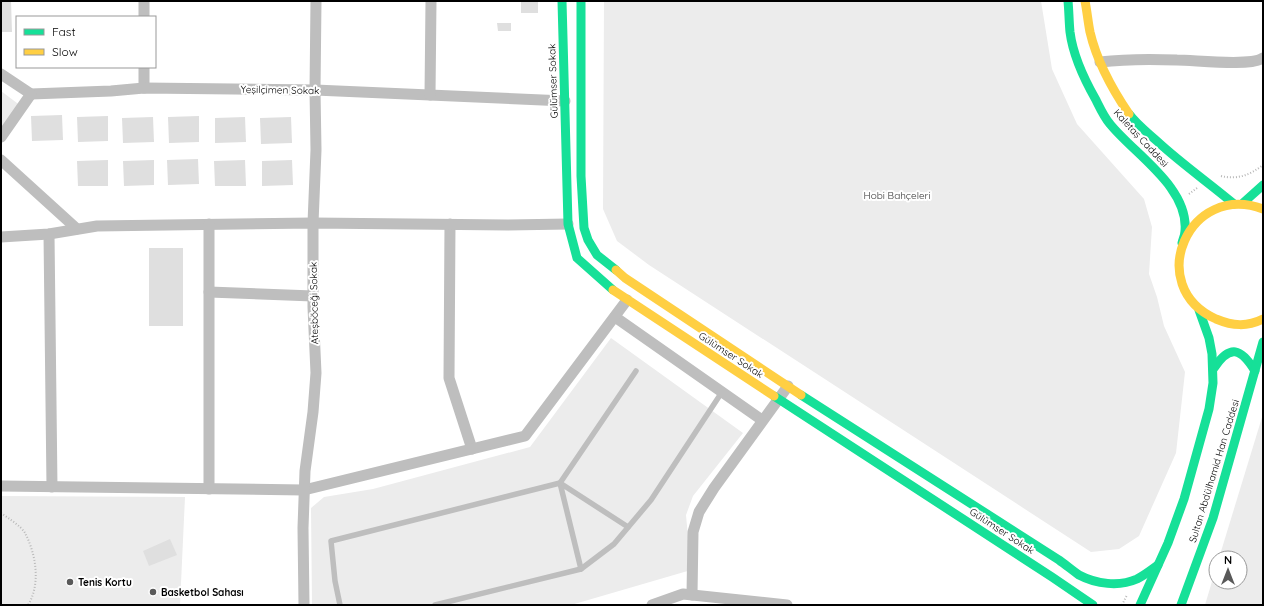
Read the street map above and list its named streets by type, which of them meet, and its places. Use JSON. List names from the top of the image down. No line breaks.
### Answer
{"streets":{"street":["Gülümser Sokak","Yeşilçimen Sokak","Kaletaş Caddesi","Ateşböceği Sokak","Sultan Abdülhamid Han Caddesi"]},"crossings":[["Gülümser Sokak","Yeşilçimen Sokak"],["Yeşilçimen Sokak","Ateşböceği Sokak"],["Kaletaş Caddesi","Sultan Abdülhamid Han Caddesi"]],"parks":["Hobi Bahçeleri"],"places":["Tenis Kortu","Basketbol Sahası"],"legend":["Fast","Slow"],"north":"top"}
